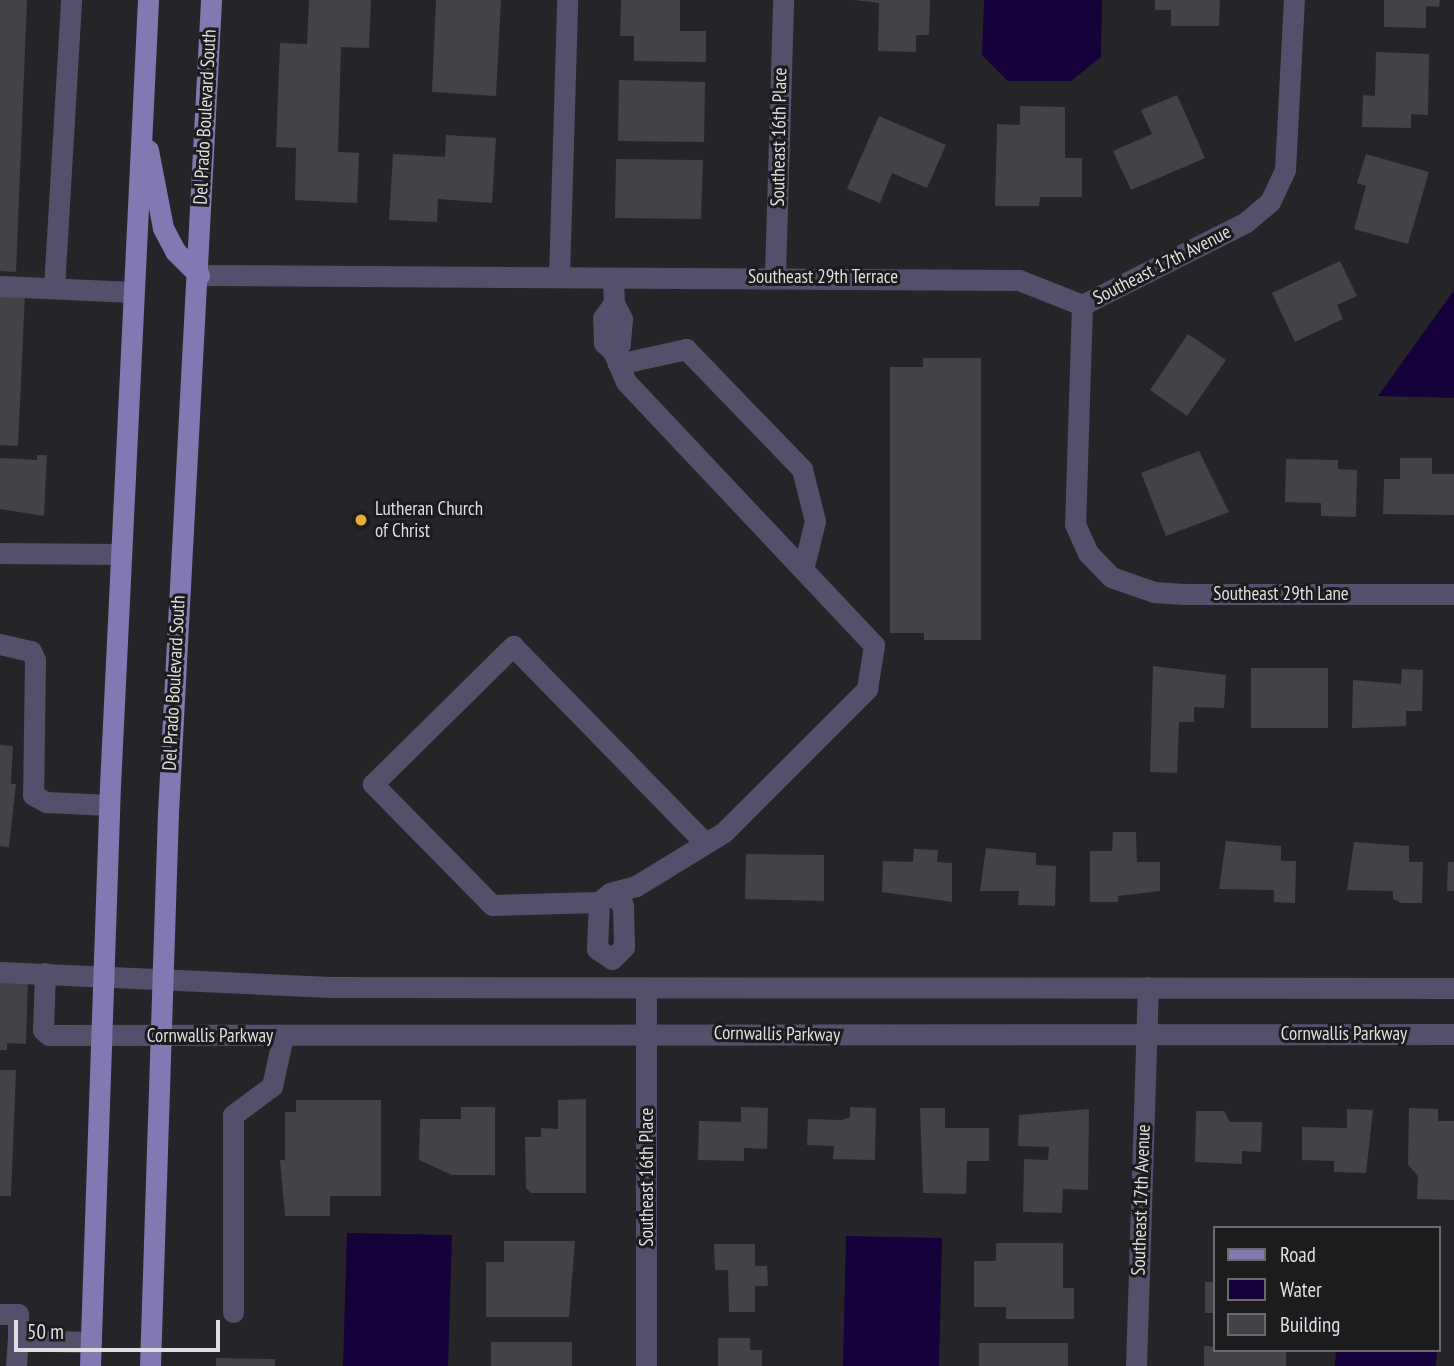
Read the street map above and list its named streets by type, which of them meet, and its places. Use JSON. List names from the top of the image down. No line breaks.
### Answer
{"streets":{"main road":["Del Prado Boulevard South"],"street":["Southeast 16th Place","Southeast 17th Avenue","Southeast 29th Terrace","Southeast 29th Lane","Cornwallis Parkway"]},"crossings":[["Del Prado Boulevard South","Southeast 29th Terrace"],["Del Prado Boulevard South","Cornwallis Parkway"],["Southeast 16th Place","Southeast 29th Terrace"],["Southeast 16th Place","Cornwallis Parkway"],["Southeast 17th Avenue","Southeast 29th Terrace"],["Southeast 17th Avenue","Southeast 29th Lane"],["Southeast 17th Avenue","Cornwallis Parkway"]],"places":["Lutheran Church of Christ"],"legend":["Road","Water","Building"],"scale_bar":"50 m"}
